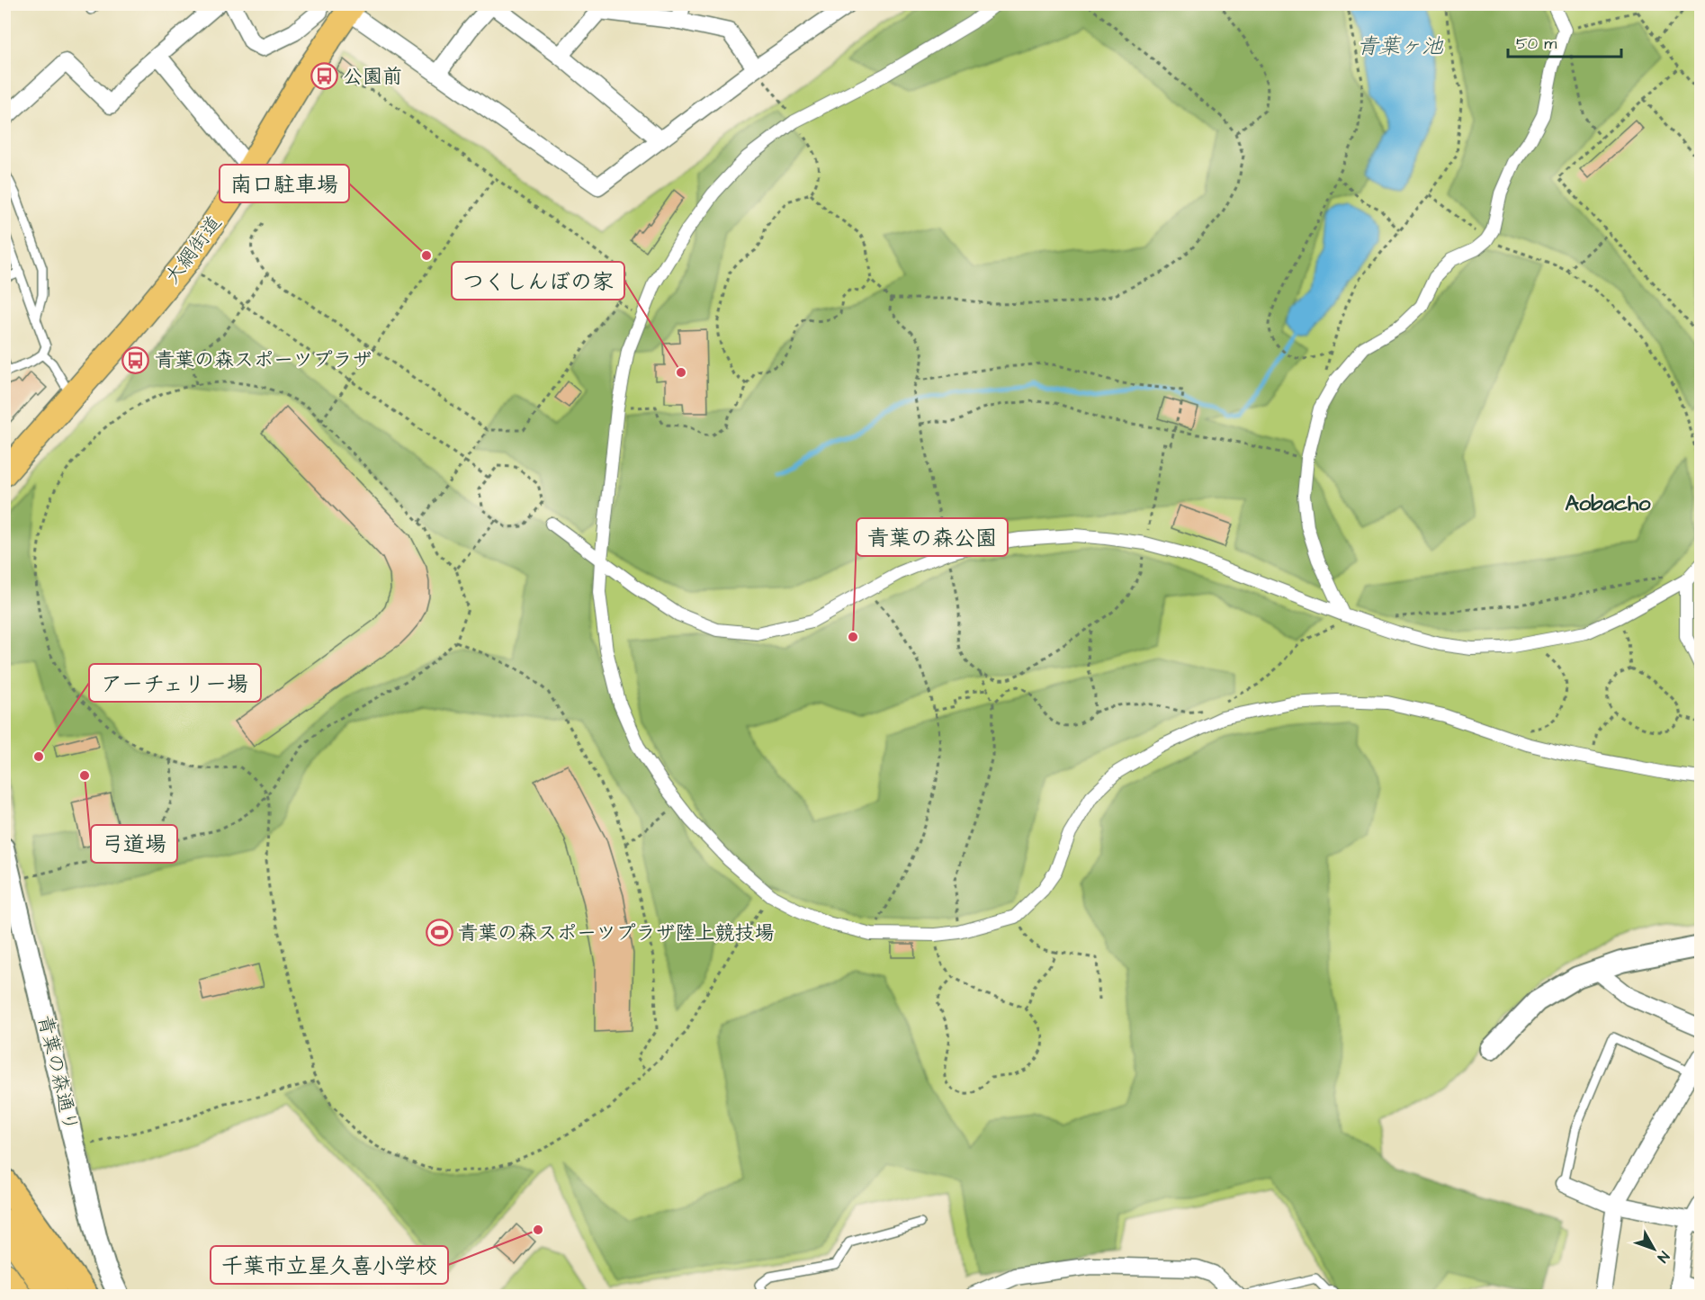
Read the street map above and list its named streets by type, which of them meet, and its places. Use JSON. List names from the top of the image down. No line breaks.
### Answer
{"streets":{"main road":["大網街道"],"street":["青葉の森通り"]},"districts":["Aobacho"],"water":["青葉ヶ池"],"places":{"bus stop":["公園前","青葉の森スポーツプラザ"],"other":["南口駐車場","つくしんぼの家","青葉の森公園","アーチェリー場","弓道場","千葉市立星久喜小学校"],"sports":["青葉の森スポーツプラザ陸上競技場"]},"scale_bar":"50 m","north":"bottom right"}
